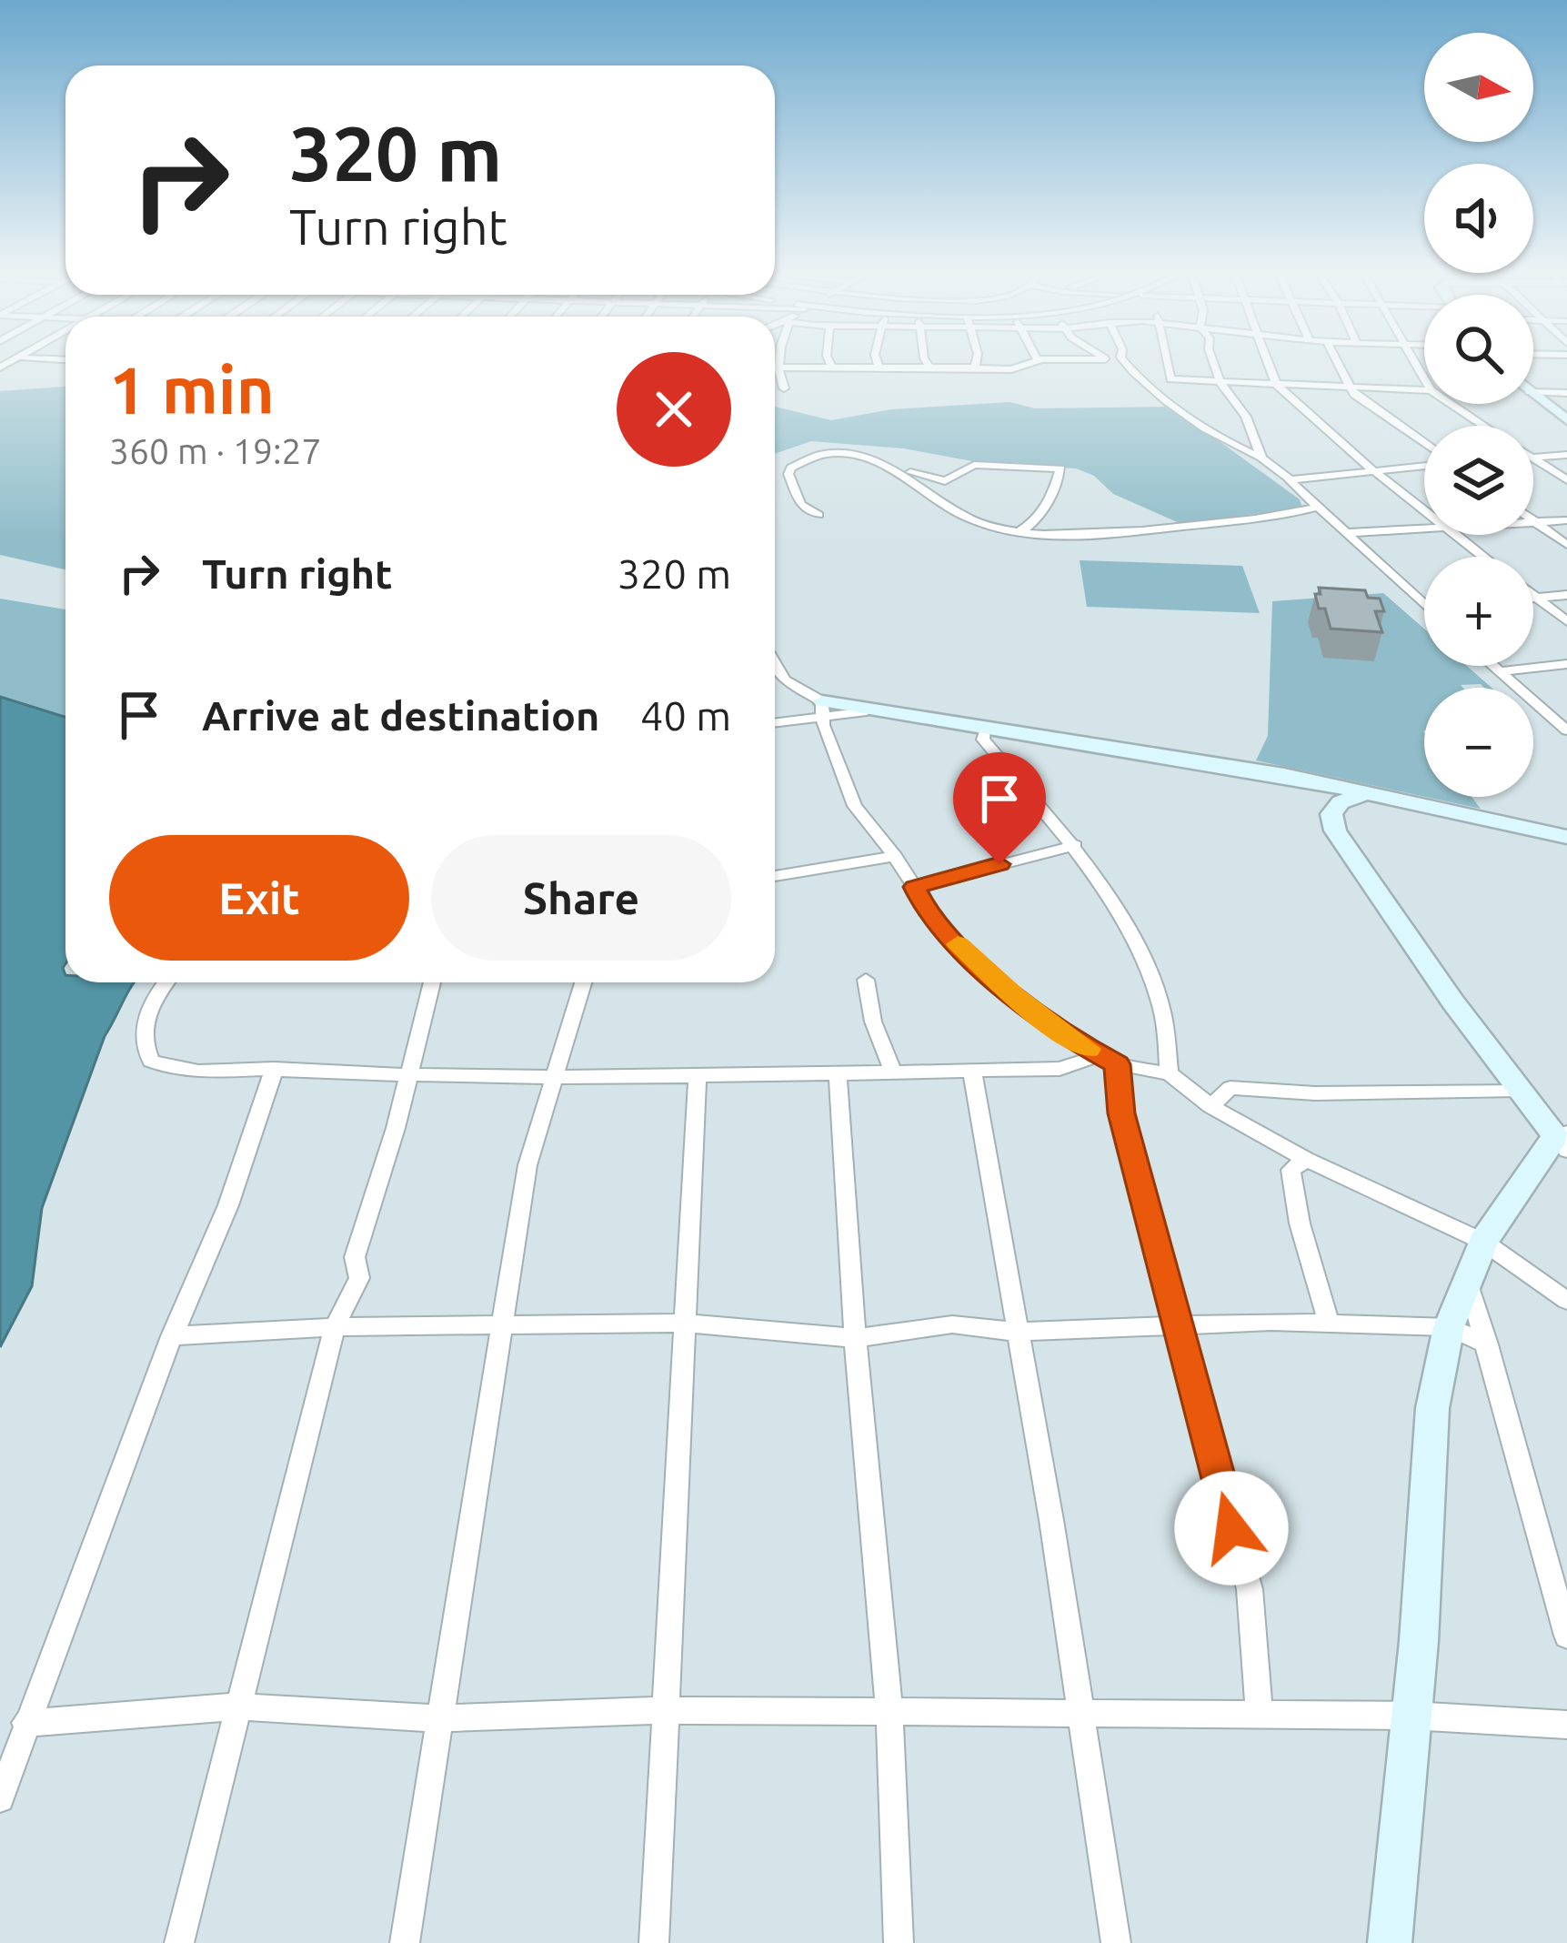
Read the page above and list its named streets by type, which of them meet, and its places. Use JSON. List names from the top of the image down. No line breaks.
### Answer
{"north":"right","page":{"map_buttons":["+","−"],"turn":["320 m","Turn right"],"heading":["1 min","360 m · 19:27"],"list":[{"name":"Turn right","value":"320 m"},{"name":"Arrive at destination","value":"40 m"}],"buttons":["Exit","Share"]}}
